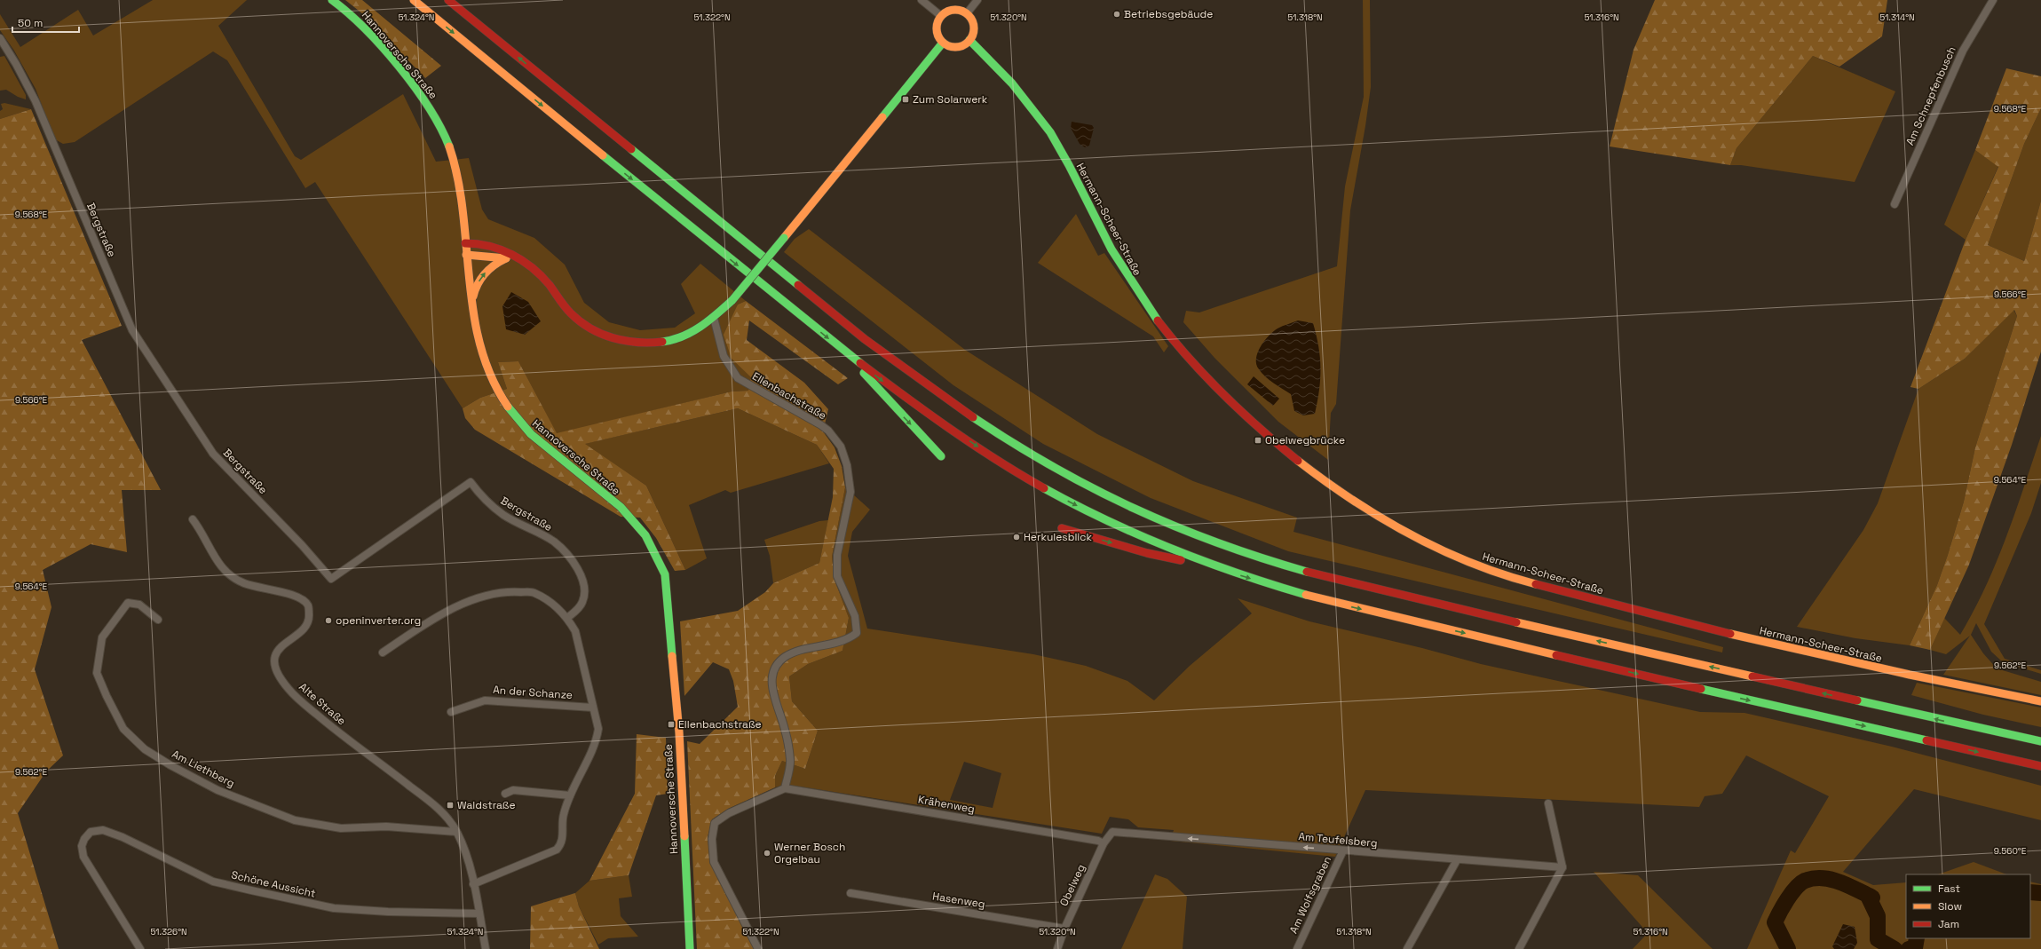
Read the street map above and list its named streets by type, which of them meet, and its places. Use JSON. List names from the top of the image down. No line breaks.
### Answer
{"streets":{"main road":["Hannoversche Straße","Hermann-Scheer-Straße"],"street":["Am Schnepfenbusch","Bergstraße","Ellenbachstraße","An der Schanze","Alte Straße","Am Liethberg","Krähenweg","Am Teufelsberg","Schöne Aussicht","Obelweg","Am Wolfsgraben","Hasenweg"]},"crossings":[["Ellenbachstraße","Krähenweg"],["Alte Straße","Am Liethberg"],["Alte Straße","Schöne Aussicht"],["Krähenweg","Obelweg"],["Am Teufelsberg","Obelweg"],["Am Teufelsberg","Am Wolfsgraben"],["Obelweg","Hasenweg"]],"one_way":["Am Teufelsberg"],"places":{"other":["Betriebsgebäude","Herkulesblick","openinverter.org","Werner Bosch Orgelbau"],"transit":["Zum Solarwerk","Obelwegbrücke","Ellenbachstraße","Waldstraße"]},"legend":["Fast","Slow","Jam"],"scale_bar":"50 m","coordinates":["51.324°N","51.322°N","51.320°N","51.318°N","51.316°N","51.314°N","9.568°E","9.566°E","9.564°E","9.562°E","9.560°E","51.326°N"]}
